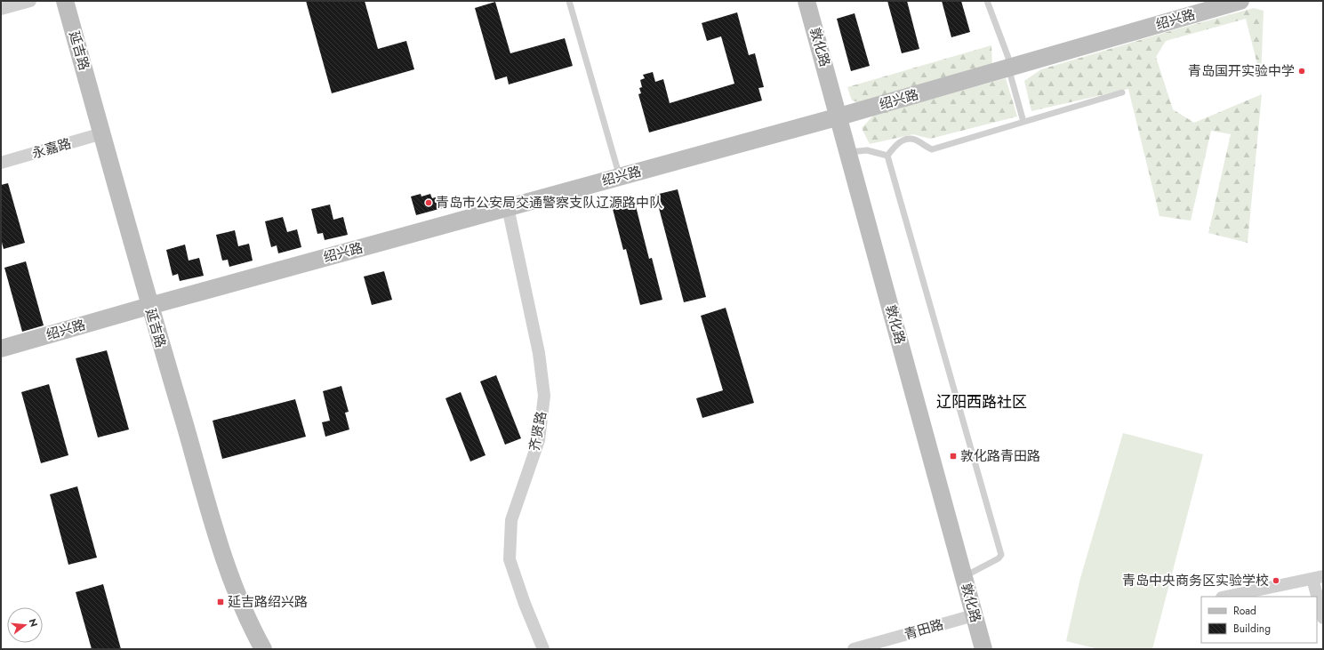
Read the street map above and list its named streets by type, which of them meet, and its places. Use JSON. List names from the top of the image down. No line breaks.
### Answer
{"streets":{"main road":["绍兴路","敦化路","延吉路"],"street":["永嘉路","齐贤路","青田路"]},"crossings":[["绍兴路","敦化路"],["绍兴路","延吉路"],["绍兴路","齐贤路"],["敦化路","青田路"],["延吉路","永嘉路"]],"districts":["辽阳西路社区"],"places":{"other":["青岛国开实验中学","青岛市公安局交通警察支队辽源路中队","青岛中央商务区实验学校"],"transit":["敦化路青田路","延吉路绍兴路"]},"legend":["Road","Building"],"north":"right"}
